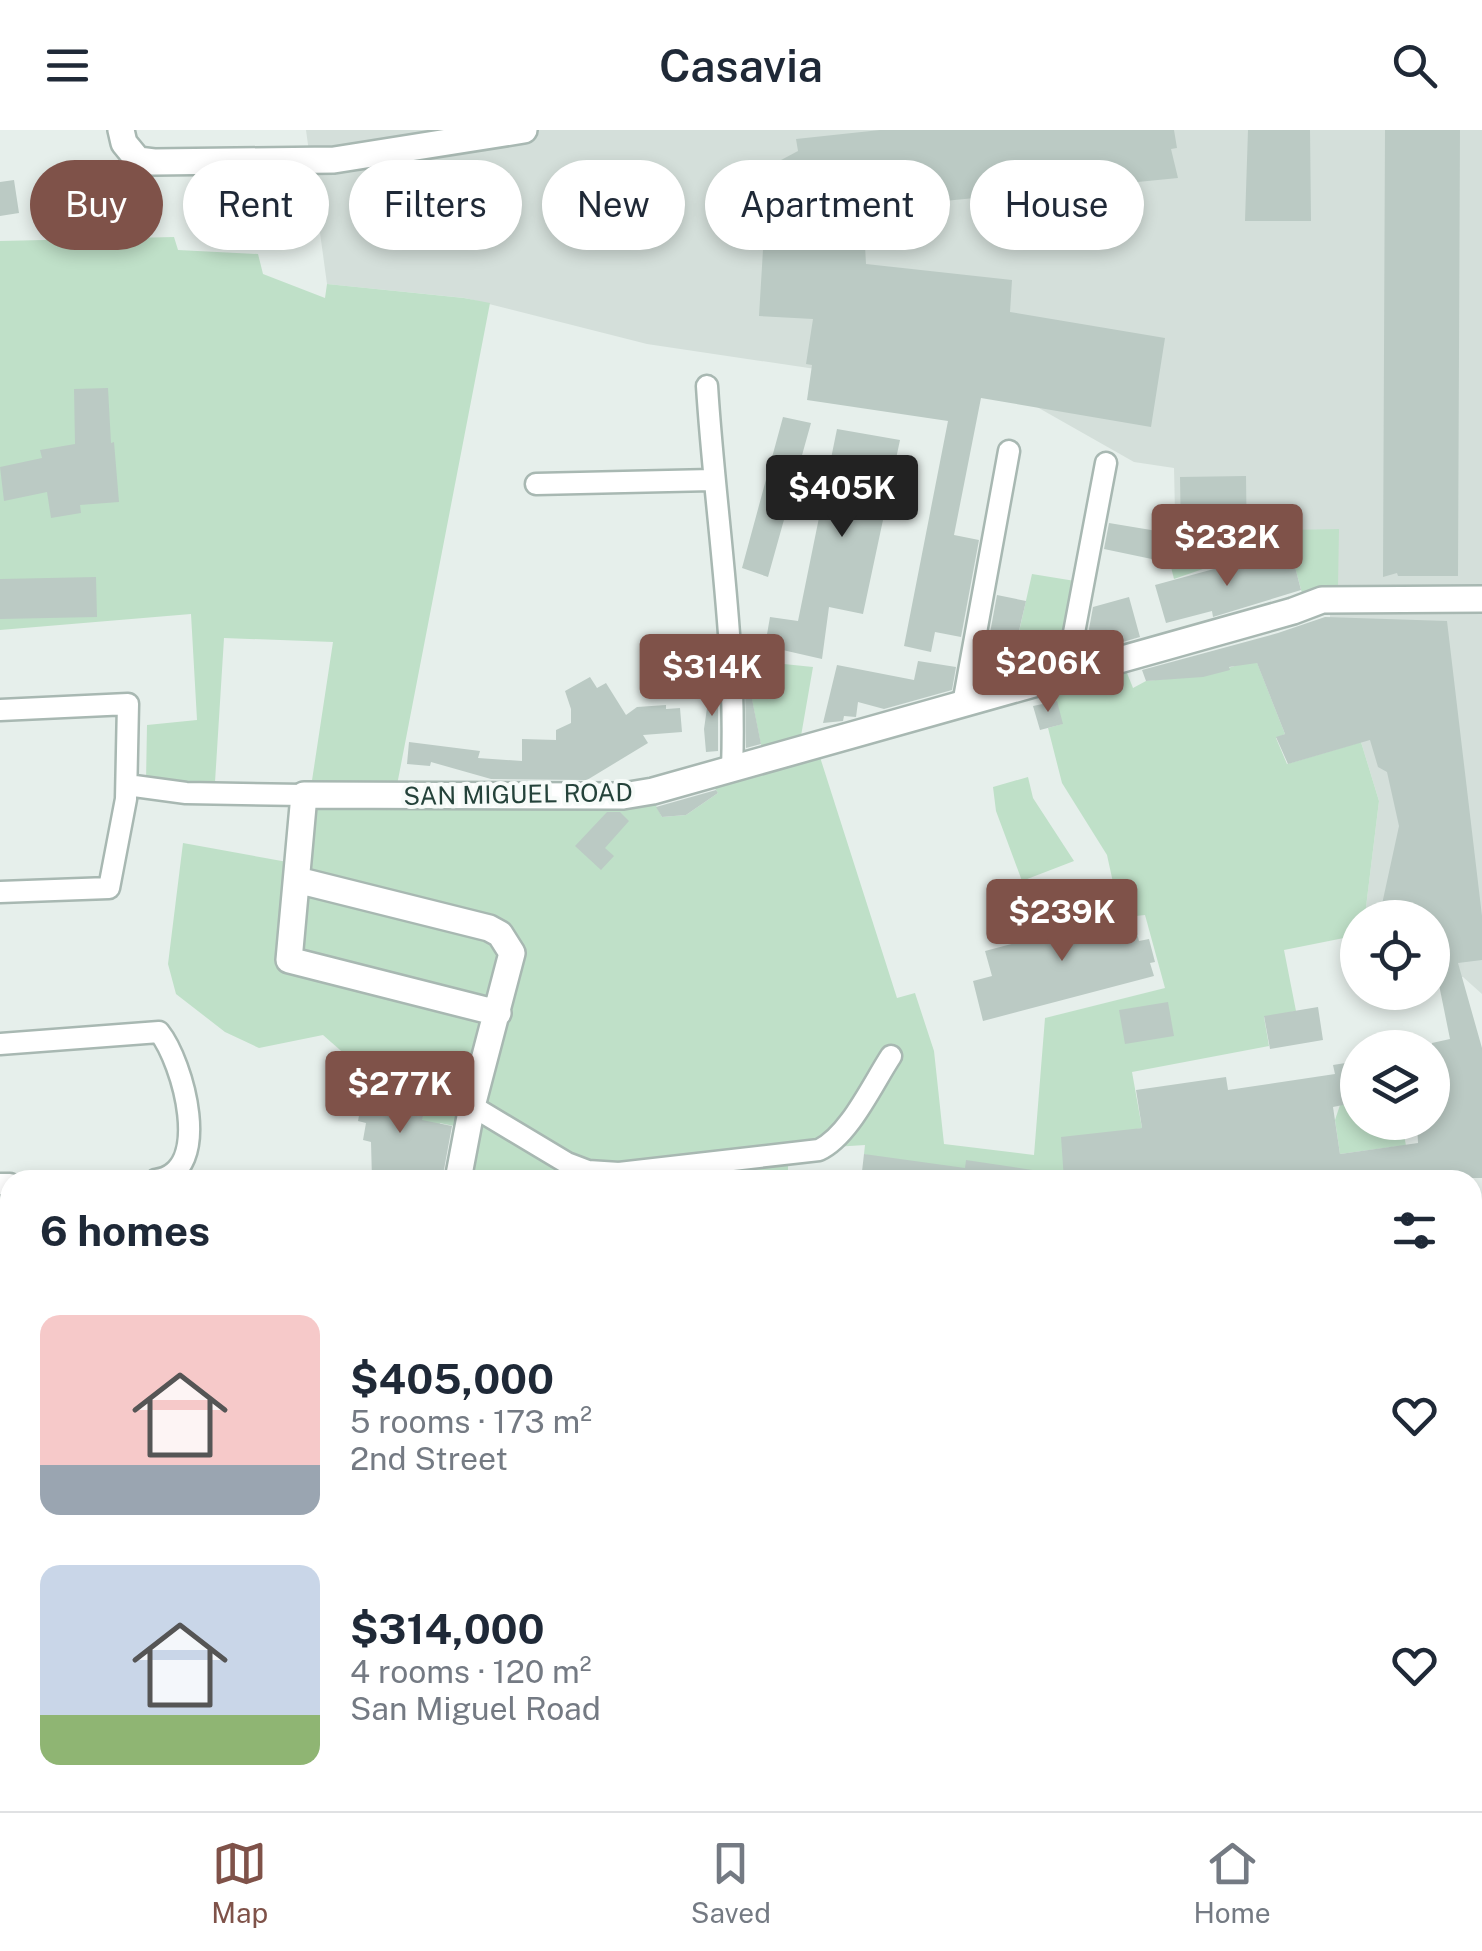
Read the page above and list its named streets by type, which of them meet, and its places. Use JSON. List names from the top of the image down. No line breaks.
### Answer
{"streets":{"street":["SAN MIGUEL ROAD"]},"page":{"header":"Casavia","chip":["Buy","Rent","Filters","New","Apartment","House"],"price":["$405K","$232K","$206K","$314K","$239K","$277K"],"heading":"6 homes","list":[{"name":"$405,000","note":"5 rooms · 173 m² · 2nd Street"},{"name":"$314,000","note":"4 rooms · 120 m² · San Miguel Road"}],"tabs":["Map","Saved","Home"]}}
